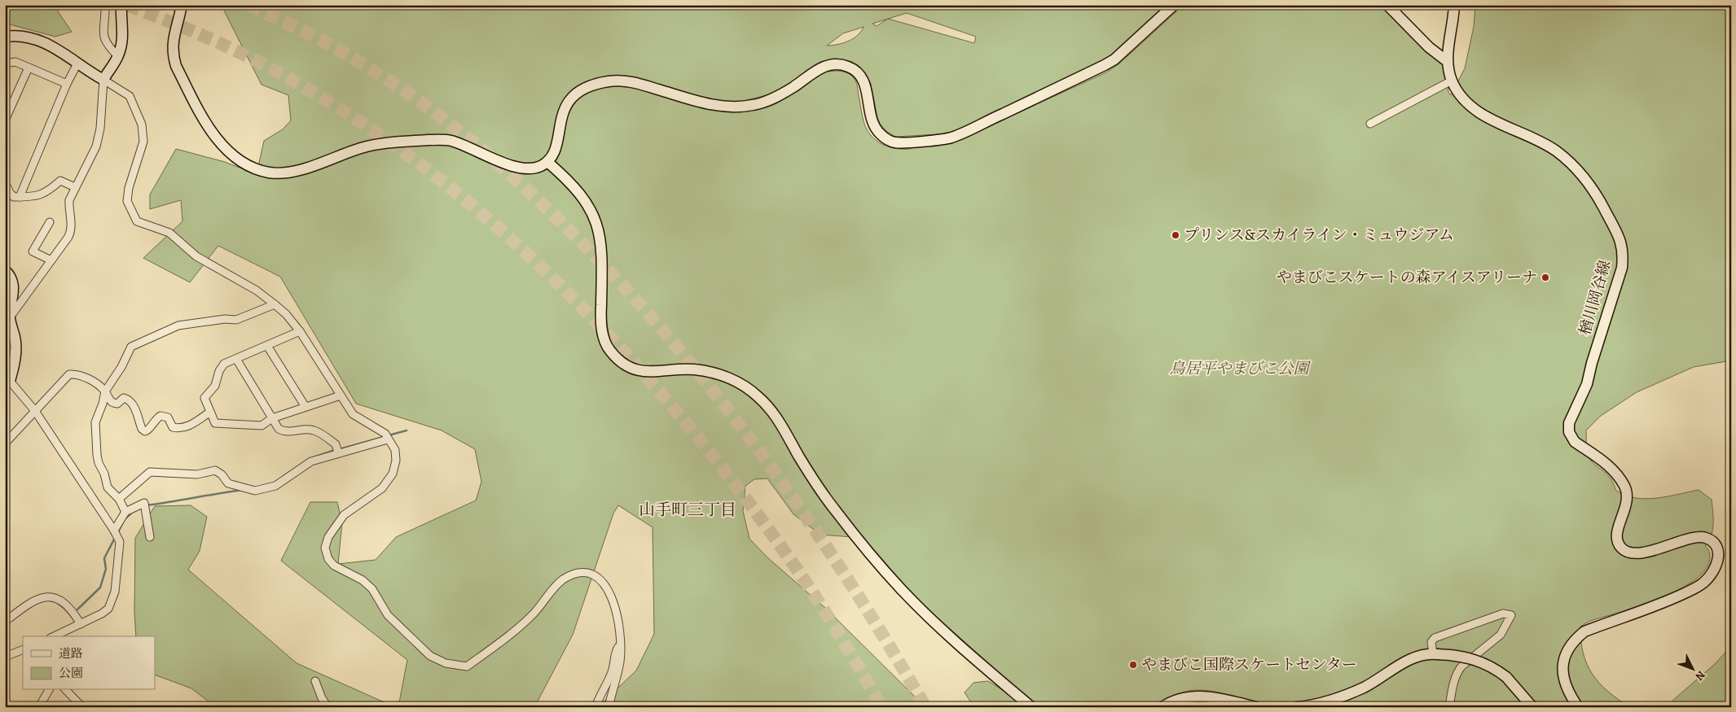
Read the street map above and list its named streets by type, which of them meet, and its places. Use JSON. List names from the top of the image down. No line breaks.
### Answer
{"streets":{"street":["楢川岡谷線"]},"districts":["山手町三丁目"],"parks":["鳥居平やまびこ公園"],"places":["プリンス&スカイライン・ミュウジアム","やまびこスケートの森アイスアリーナ","やまびこ国際スケートセンター"],"legend":["道路","公園"],"north":"bottom right"}
